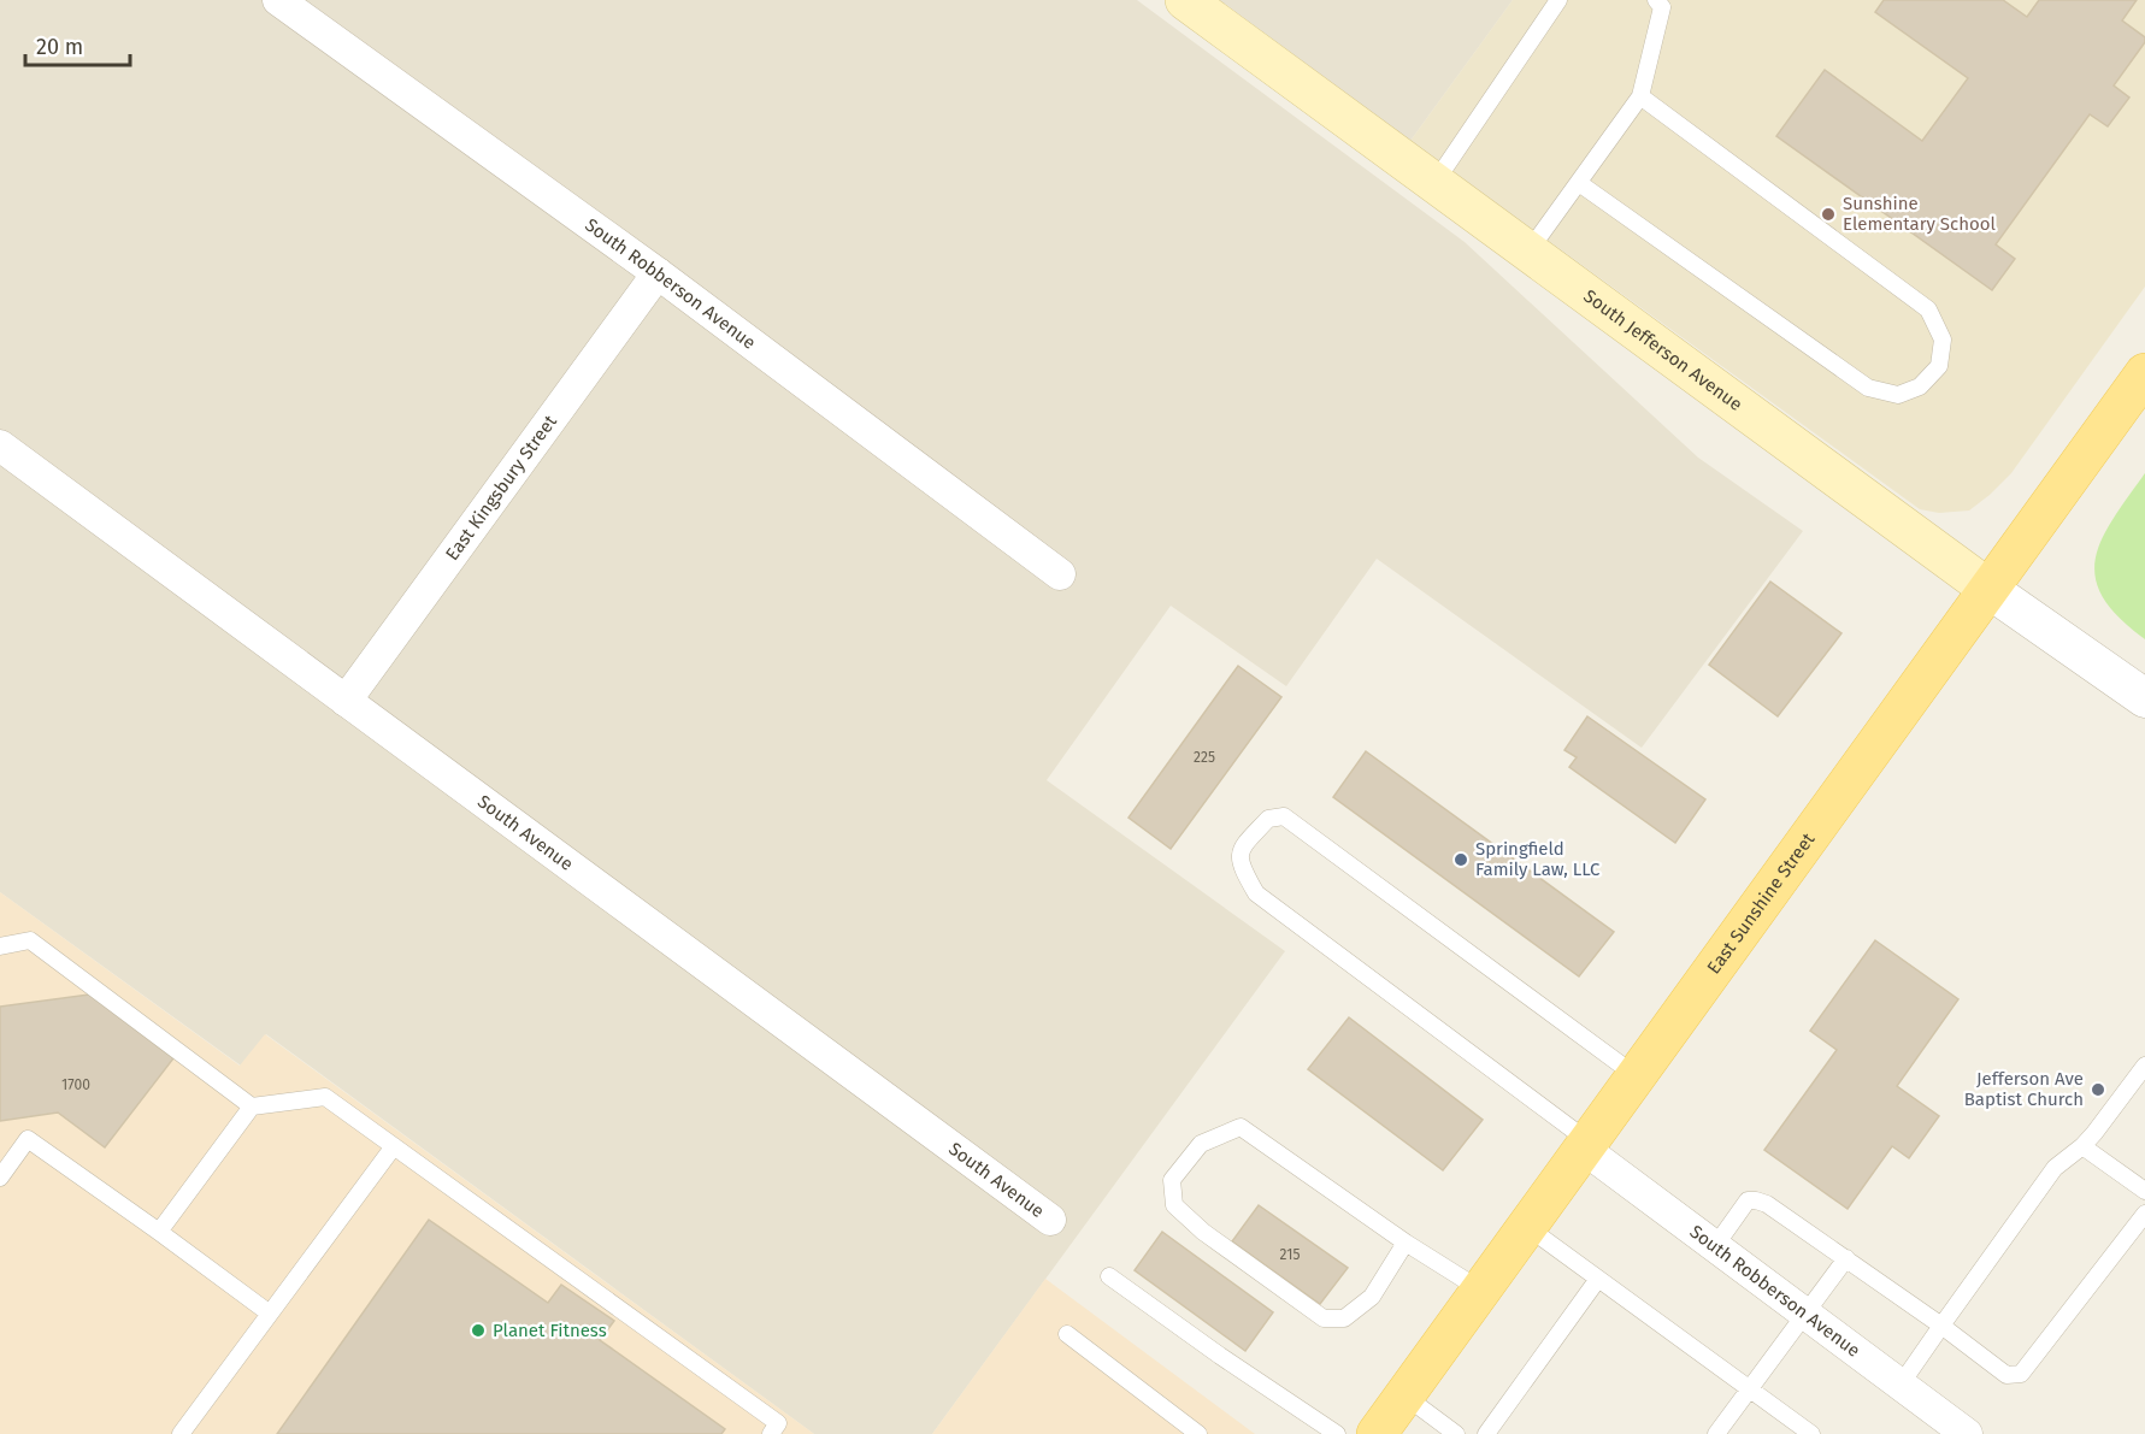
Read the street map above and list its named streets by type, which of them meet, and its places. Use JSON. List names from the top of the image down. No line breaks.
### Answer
{"streets":{"main road":["South Jefferson Avenue","East Sunshine Street"],"street":["South Robberson Avenue","East Kingsbury Street","South Avenue"]},"crossings":[["South Robberson Avenue","East Kingsbury Street"],["South Robberson Avenue","East Sunshine Street"],["South Jefferson Avenue","East Sunshine Street"],["East Kingsbury Street","South Avenue"]],"places":["Sunshine Elementary School","Springfield Family Law, LLC","Jefferson Ave Baptist Church","Planet Fitness"],"house_numbers":["225","1700","215"],"scale_bar":"20 m"}
